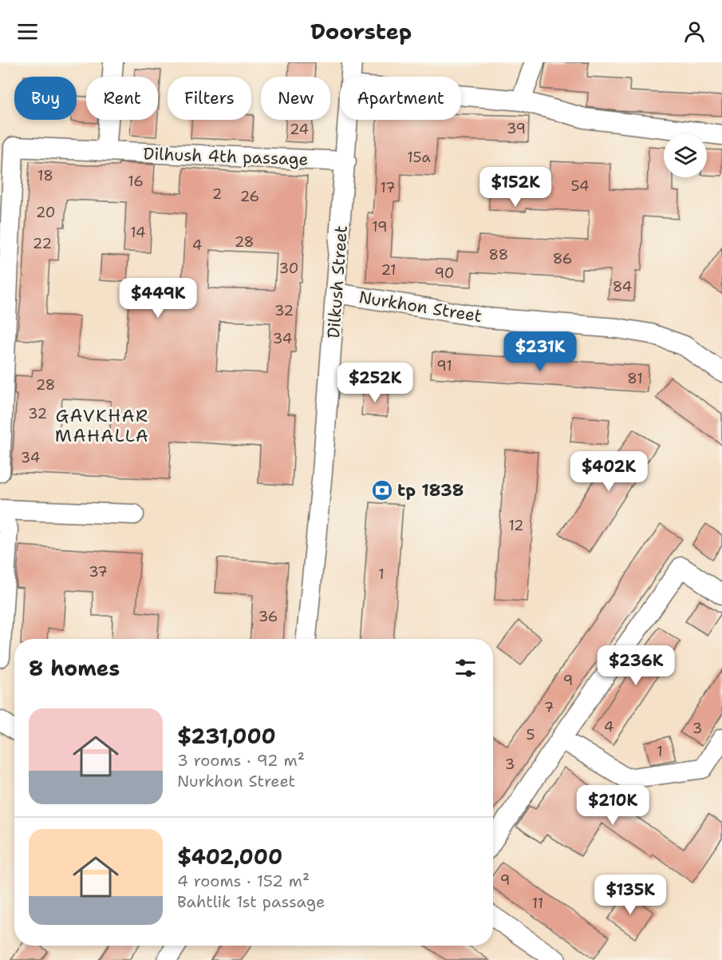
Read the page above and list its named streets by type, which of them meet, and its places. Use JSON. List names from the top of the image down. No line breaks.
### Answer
{"streets":{"street":["Dilhush 4th passage","Dilkush Street","Nurkhon Street"]},"crossings":[["Dilhush 4th passage","Dilkush Street"],["Dilkush Street","Nurkhon Street"]],"districts":["GAVKHAR MAHALLA"],"places":{"bank":["tp 1838"]},"house_numbers":["39","24","15a","18","16","54","17","2","26","20","19","14","28","22","4","88","86","30","21","90","84","32","34","91","81","28","32","34","12","37","1","36","9","7","4","3","5","1","3","9","11"],"page":{"header":"Doorstep","chip":["Buy","Rent","Filters","New","Apartment"],"price":["$152K","$449K","$231K","$252K","$402K","$236K","$210K","$135K"],"heading":"8 homes","list":[{"name":"$231,000","note":"3 rooms · 92 m² · Nurkhon Street"},{"name":"$402,000","note":"4 rooms · 152 m² · Bahtlik 1st passage"}]}}
